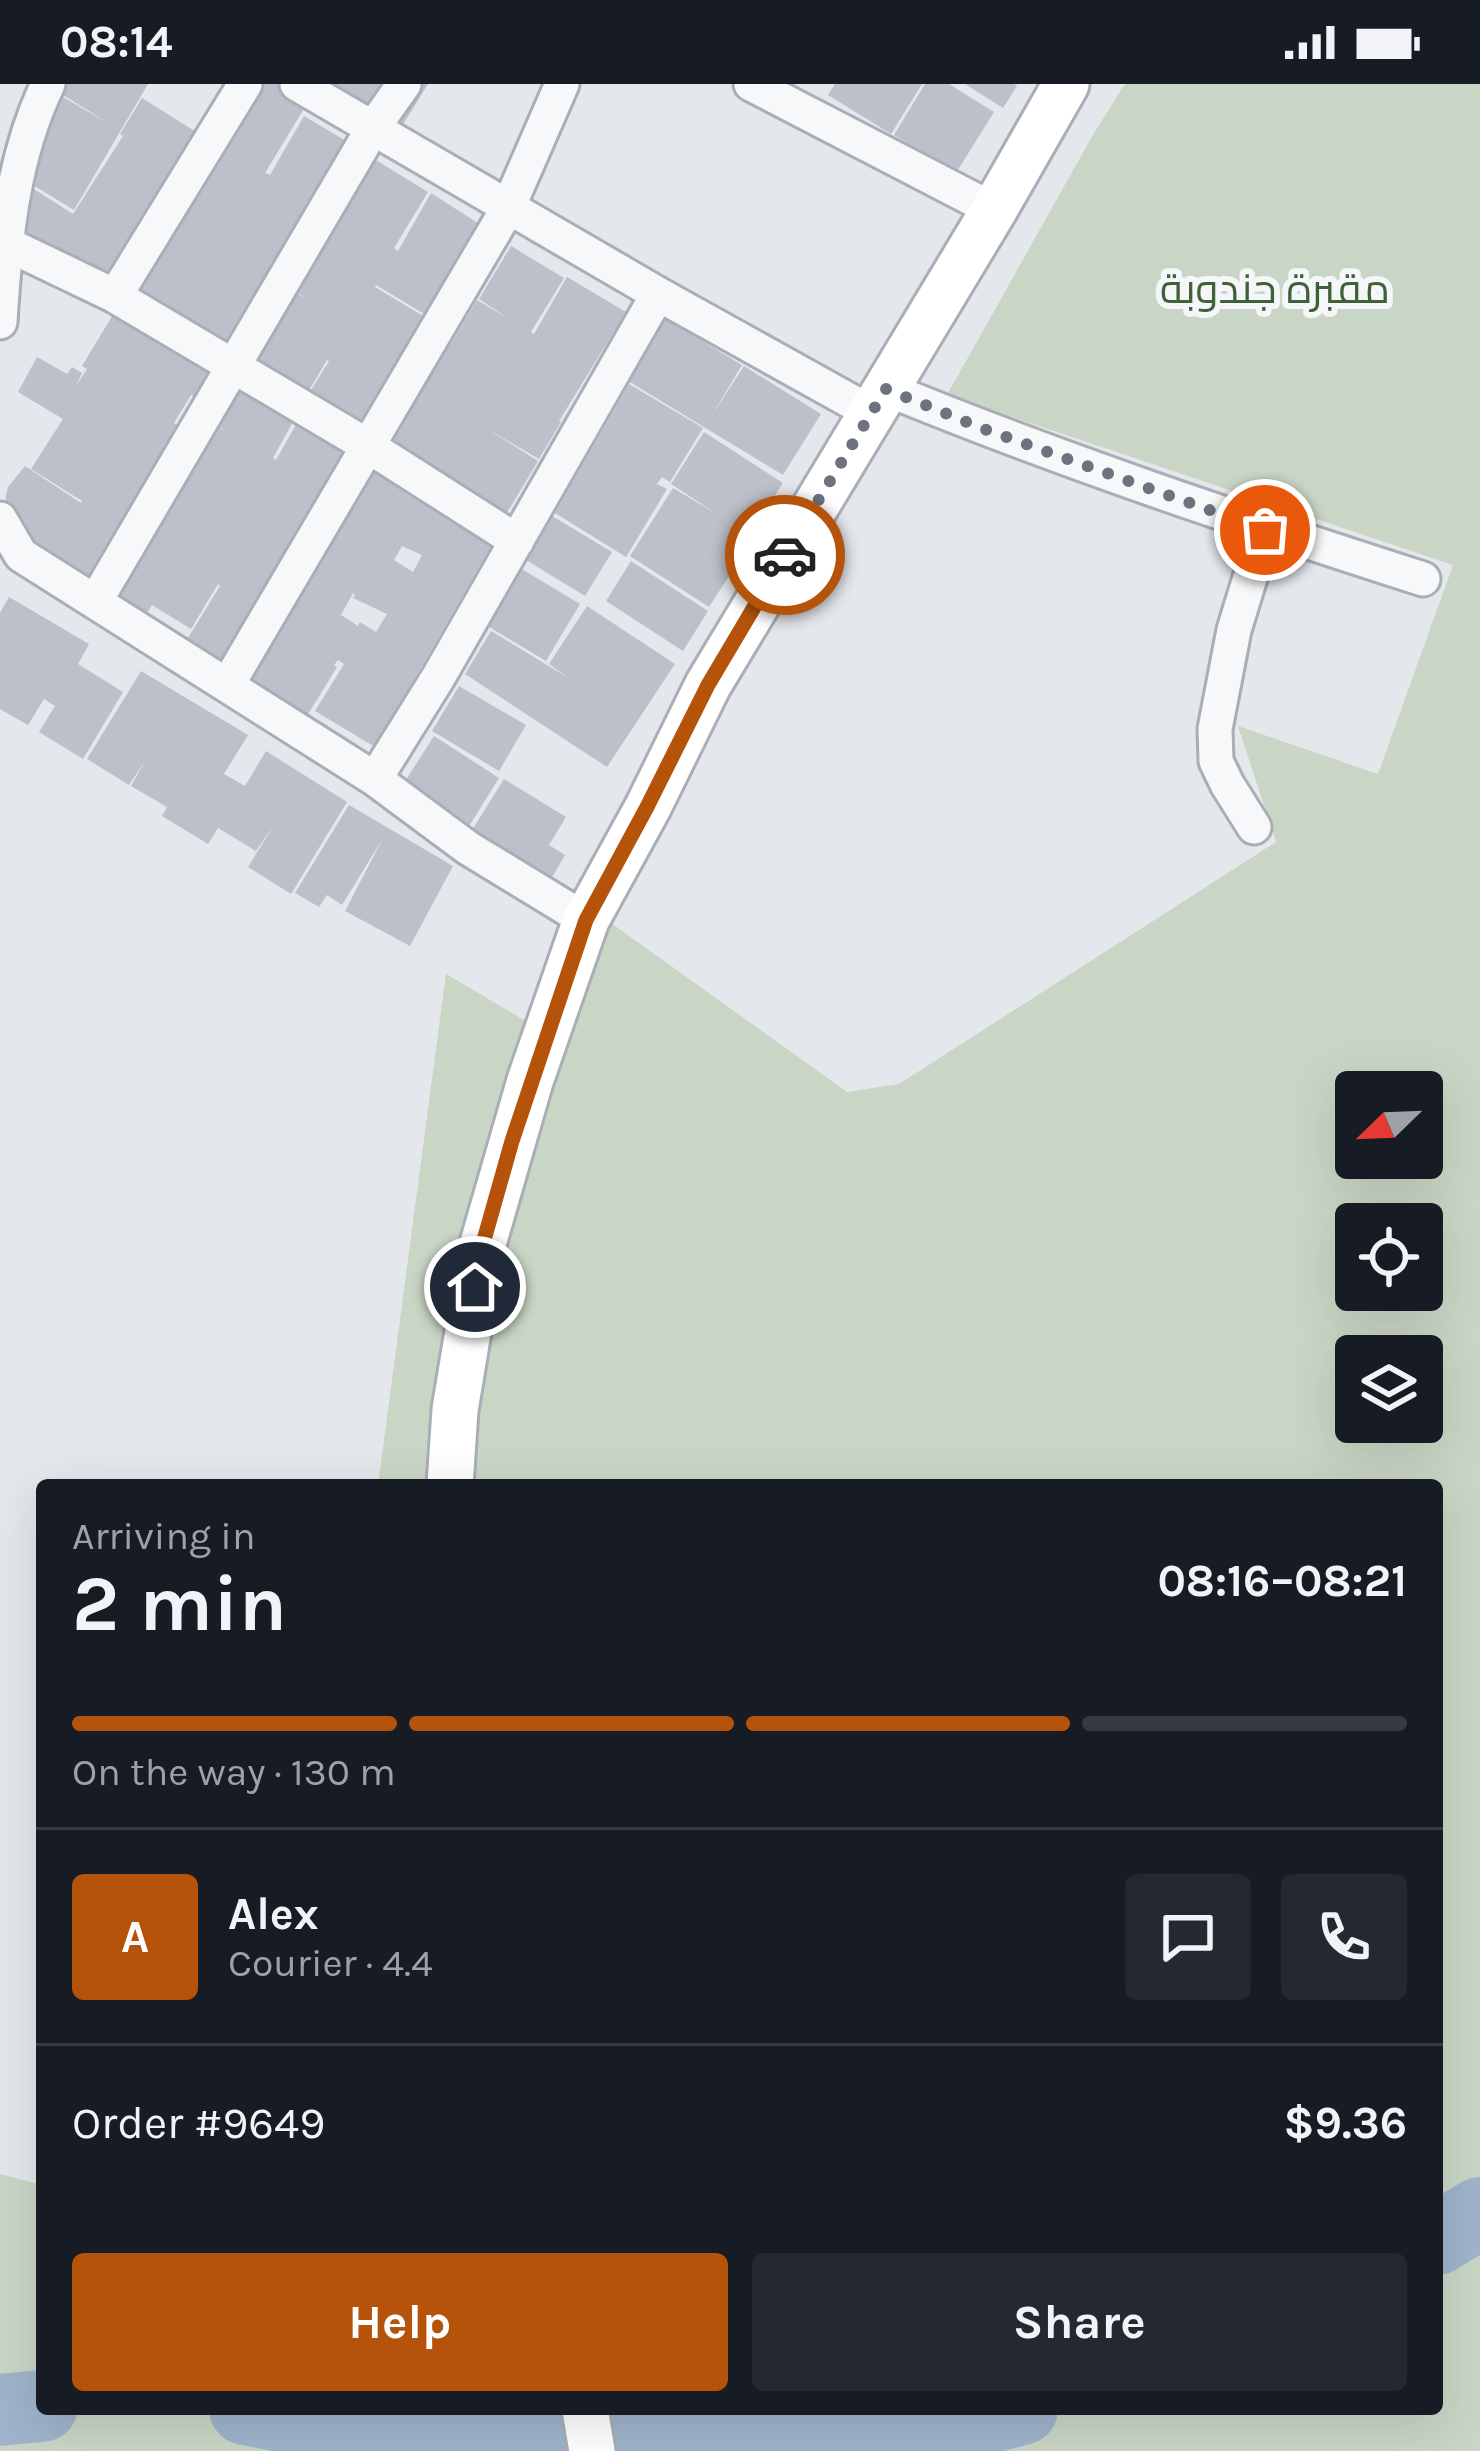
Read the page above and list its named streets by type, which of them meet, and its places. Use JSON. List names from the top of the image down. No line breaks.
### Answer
{"parks":["مقبرة جندوبة"],"north":"bottom left","page":{"status":"08:14","heading":["2 min","Arriving in","08:16–08:21"],"panel":["Alex","Courier · 4.4","Order #9649","$9.36"],"bar":"On the way · 130 m","round":"A","buttons":["Help","Share"]}}
